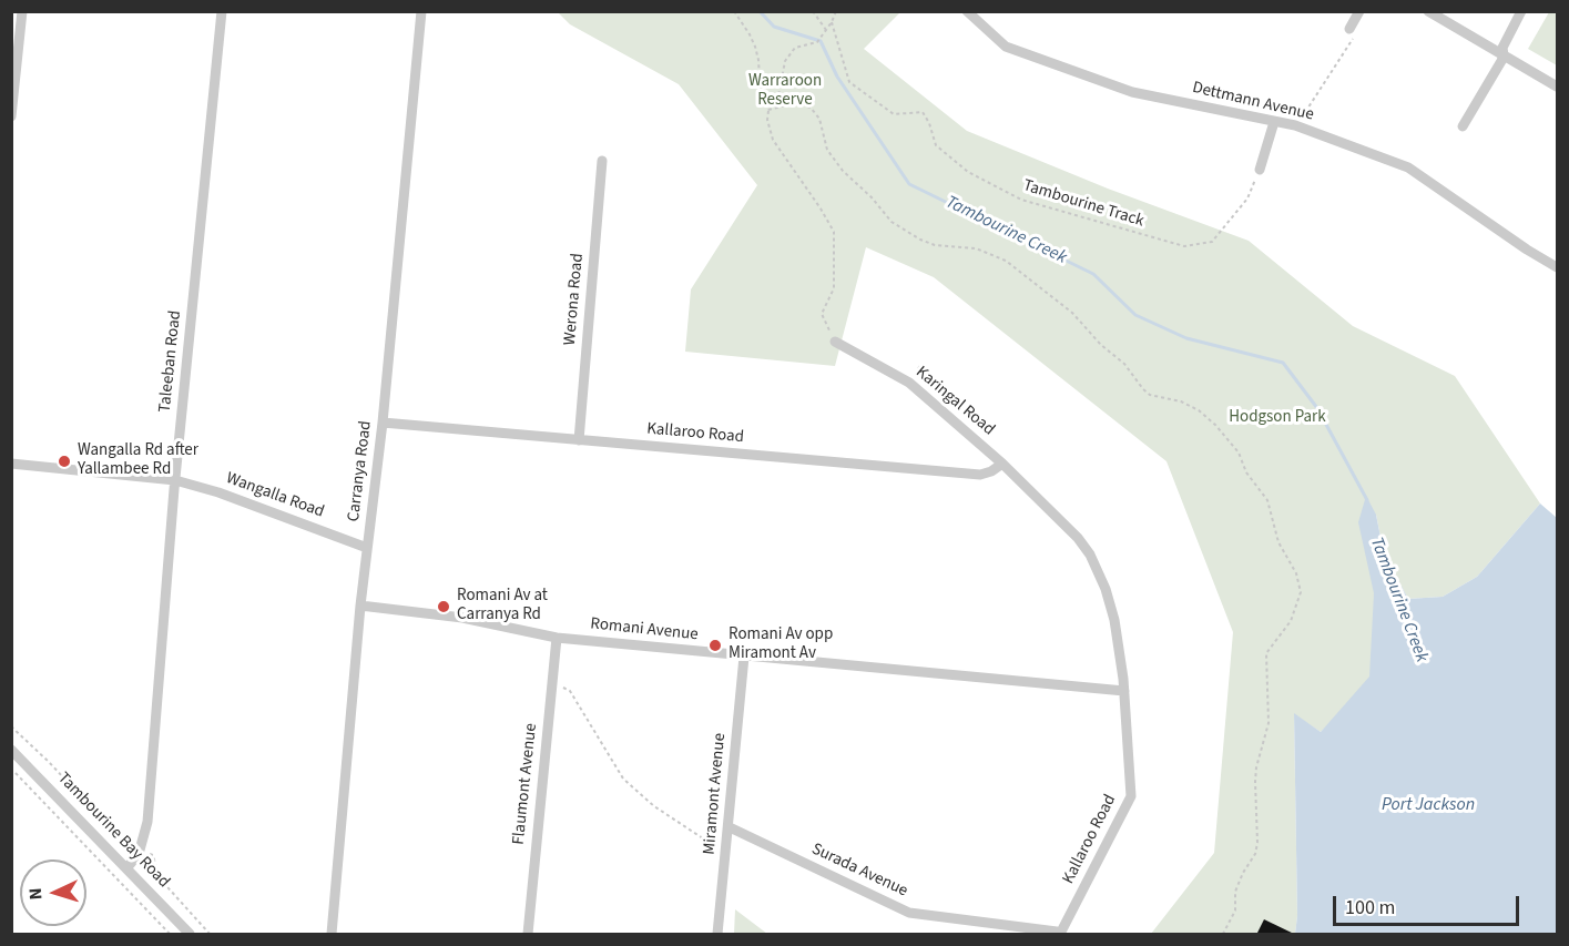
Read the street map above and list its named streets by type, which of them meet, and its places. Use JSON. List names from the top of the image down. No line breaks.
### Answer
{"streets":{"street":["Dettmann Avenue","Werona Road","Taleeban Road","Karingal Road","Kallaroo Road","Carranya Road","Wangalla Road","Romani Avenue","Flaumont Avenue","Miramont Avenue","Tambourine Bay Road","Surada Avenue"],"path":["Tambourine Track"]},"crossings":[["Werona Road","Kallaroo Road"],["Taleeban Road","Wangalla Road"],["Taleeban Road","Tambourine Bay Road"],["Karingal Road","Kallaroo Road"],["Kallaroo Road","Carranya Road"],["Kallaroo Road","Romani Avenue"],["Kallaroo Road","Surada Avenue"],["Carranya Road","Wangalla Road"],["Carranya Road","Romani Avenue"],["Romani Avenue","Flaumont Avenue"],["Romani Avenue","Miramont Avenue"],["Miramont Avenue","Surada Avenue"]],"water":["Tambourine Creek","Port Jackson"],"parks":["Warraroon Reserve","Hodgson Park"],"places":["Wangalla Rd after Yallambee Rd","Romani Av at Carranya Rd","Romani Av opp Miramont Av"],"scale_bar":"100 m","north":"left"}
